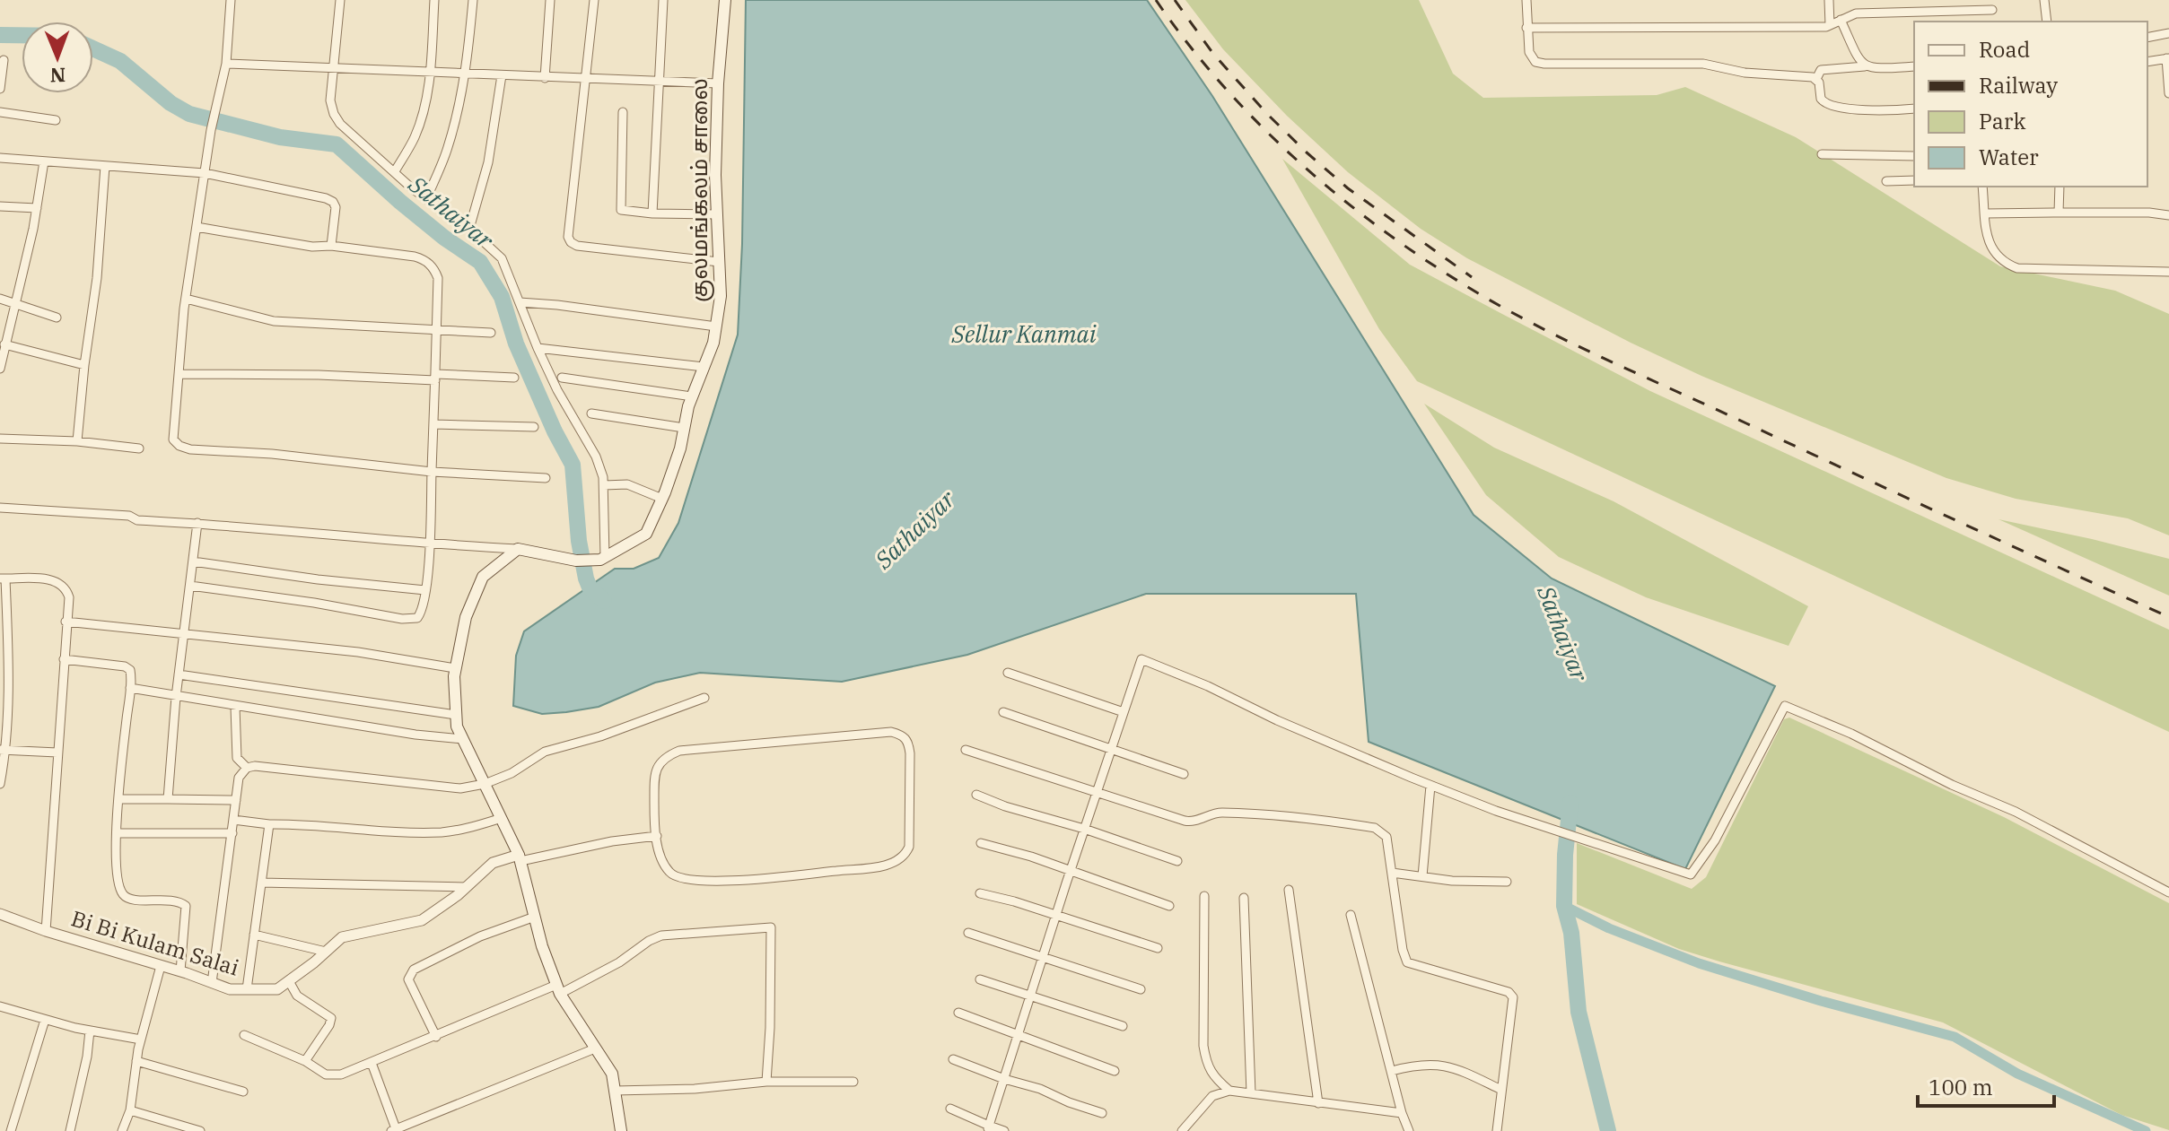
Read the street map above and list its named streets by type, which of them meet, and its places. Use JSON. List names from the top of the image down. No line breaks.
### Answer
{"streets":{"main road":["குலமங்கலம் சாலை"],"street":["Bi Bi Kulam Salai"]},"water":["Sathaiyar","Sellur Kanmai"],"legend":["Road","Railway","Park","Water"],"scale_bar":"100 m","north":"bottom"}
